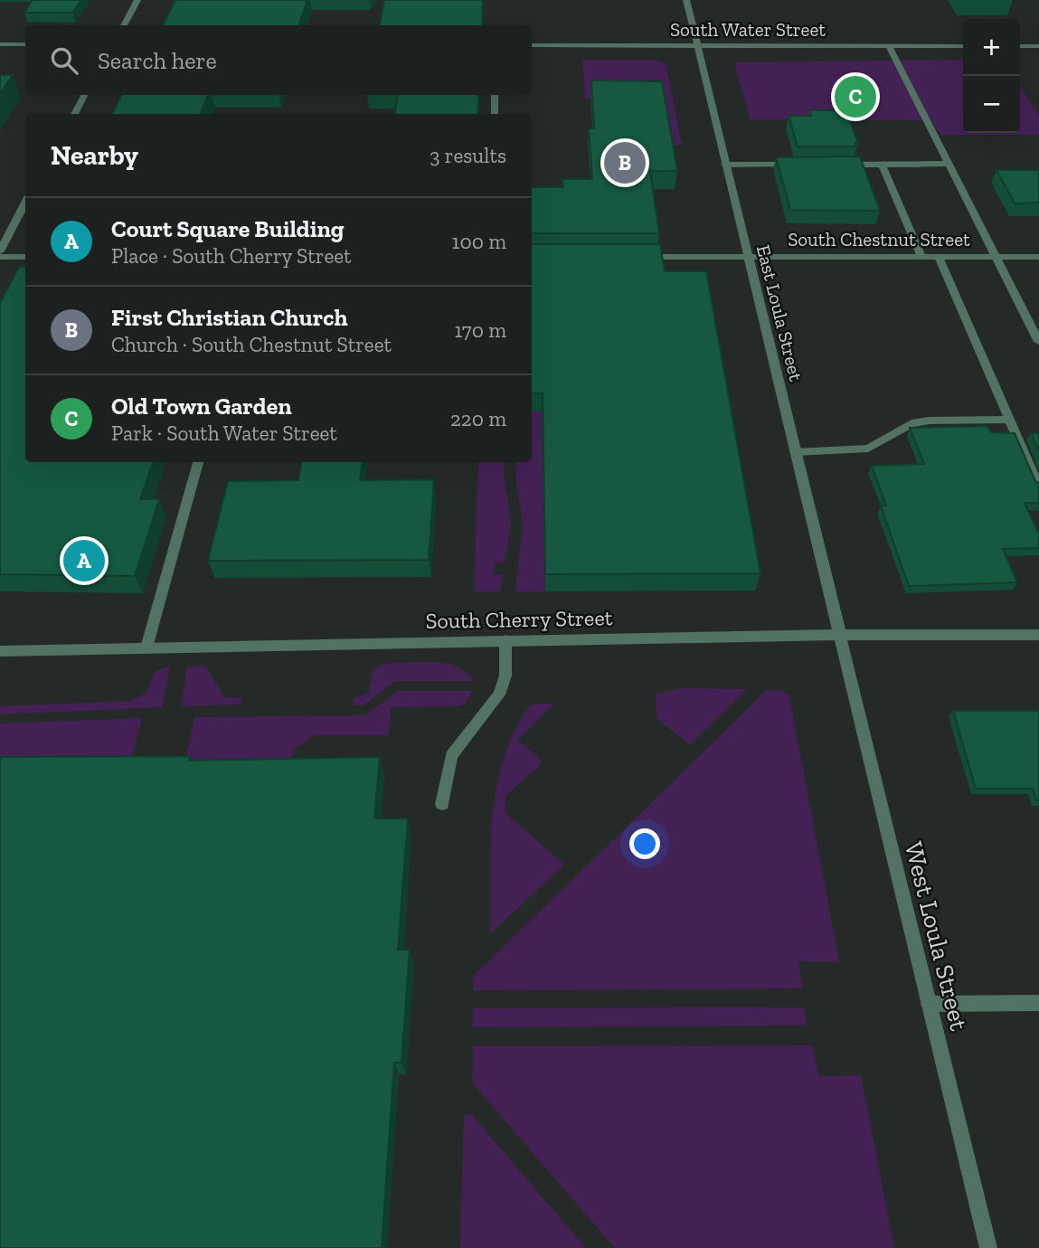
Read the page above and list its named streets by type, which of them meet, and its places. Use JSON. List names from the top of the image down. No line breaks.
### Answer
{"streets":{"street":["South Water Street","South Chestnut Street","East Loula Street","South Cherry Street","West Loula Street"]},"crossings":[["South Water Street","East Loula Street"],["South Chestnut Street","East Loula Street"],["East Loula Street","South Cherry Street"],["East Loula Street","West Loula Street"],["South Cherry Street","West Loula Street"]],"page":{"map_buttons":["+","−"],"search":"Search here","pins":["C","B","A"],"heading":["Nearby","3 results"],"list":[{"mark":"A","name":"Court Square Building","note":"Place · South Cherry Street","value":"100 m"},{"mark":"B","name":"First Christian Church","note":"Church · South Chestnut Street","value":"170 m"},{"mark":"C","name":"Old Town Garden","note":"Park · South Water Street","value":"220 m"}]}}
